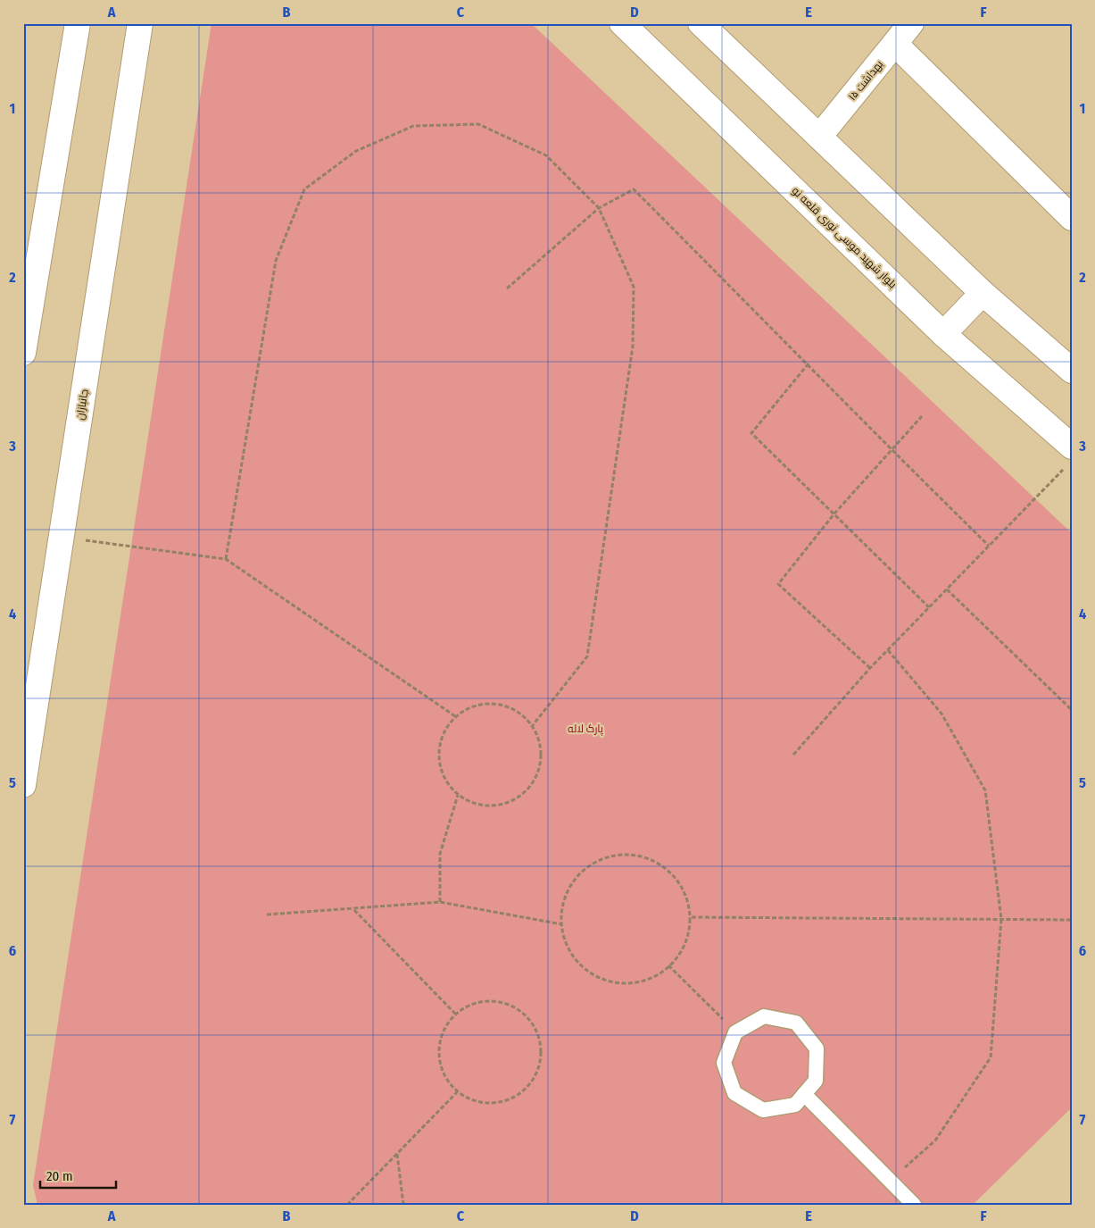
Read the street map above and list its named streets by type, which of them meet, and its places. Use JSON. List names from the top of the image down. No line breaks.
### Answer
{"streets":{"main road":["بهداشت ۱۵","بلوار شهید موسی نوری قلعه نو","جانبازان"]},"parks":["پارک لاله"],"scale_bar":"20 m","grid":{"columns":["A","B","C","D","E","F"],"rows":["1","2","3","4","5","6","7"]}}
